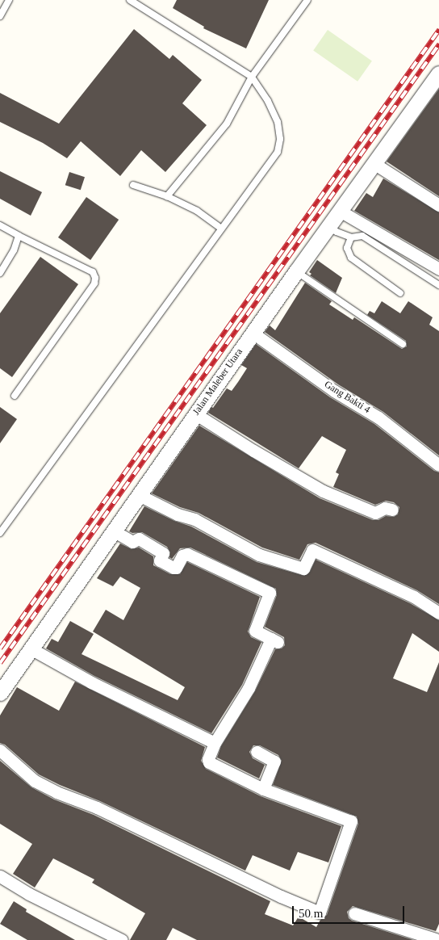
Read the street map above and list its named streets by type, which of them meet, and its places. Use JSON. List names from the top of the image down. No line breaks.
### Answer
{"streets":{"street":["Jalan Maleber Utara","Gang Bakti 4"]},"crossings":[["Jalan Maleber Utara","Gang Bakti 4"]],"scale_bar":"50 m"}
